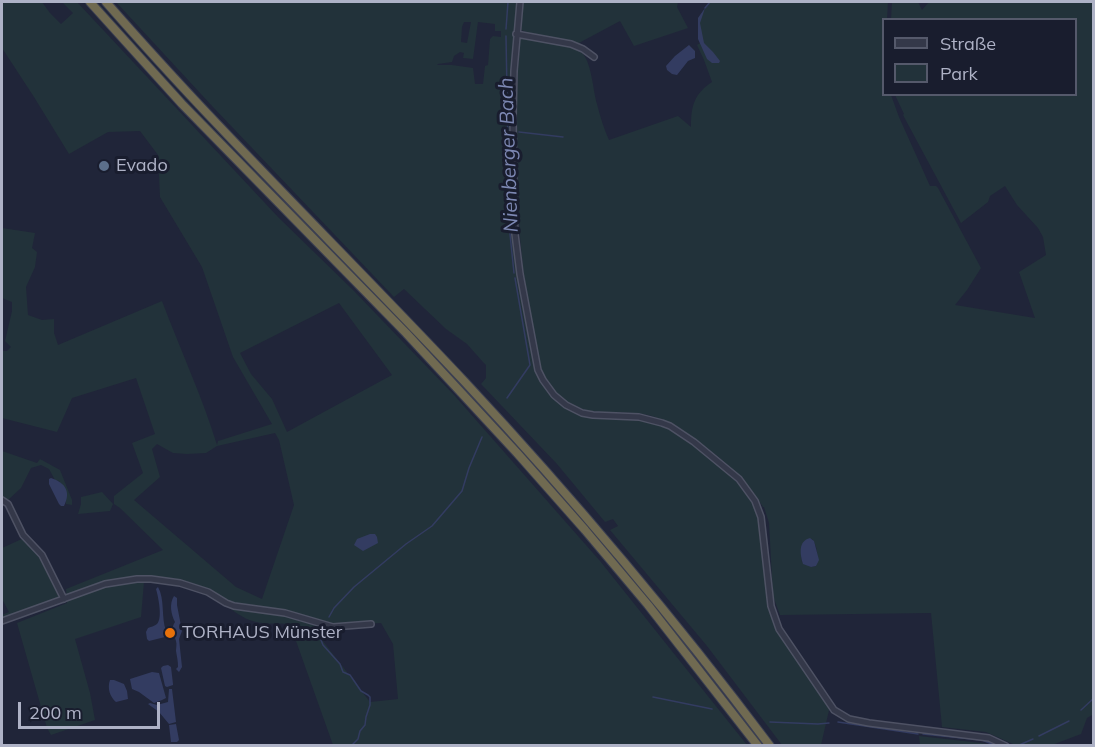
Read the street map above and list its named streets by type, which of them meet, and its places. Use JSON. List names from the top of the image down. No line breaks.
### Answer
{"water":["Nienberger Bach"],"places":["Evado","TORHAUS Münster"],"legend":["Straße","Park"],"scale_bar":"200 m"}
